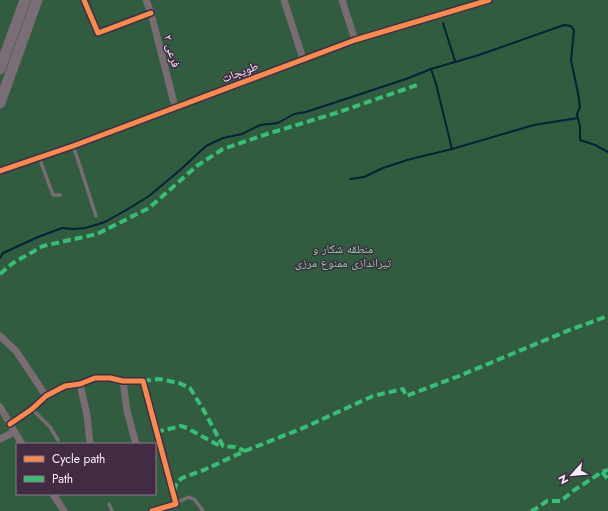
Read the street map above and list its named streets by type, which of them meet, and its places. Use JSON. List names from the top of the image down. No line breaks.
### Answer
{"streets":{"street":["فرعی ۲","طویجات"]},"crossings":[["فرعی ۲","طویجات"]],"parks":["منطقه شکار و تیراندازی ممنوع مرزی"],"legend":["Cycle path","Path"],"north":"bottom left"}
